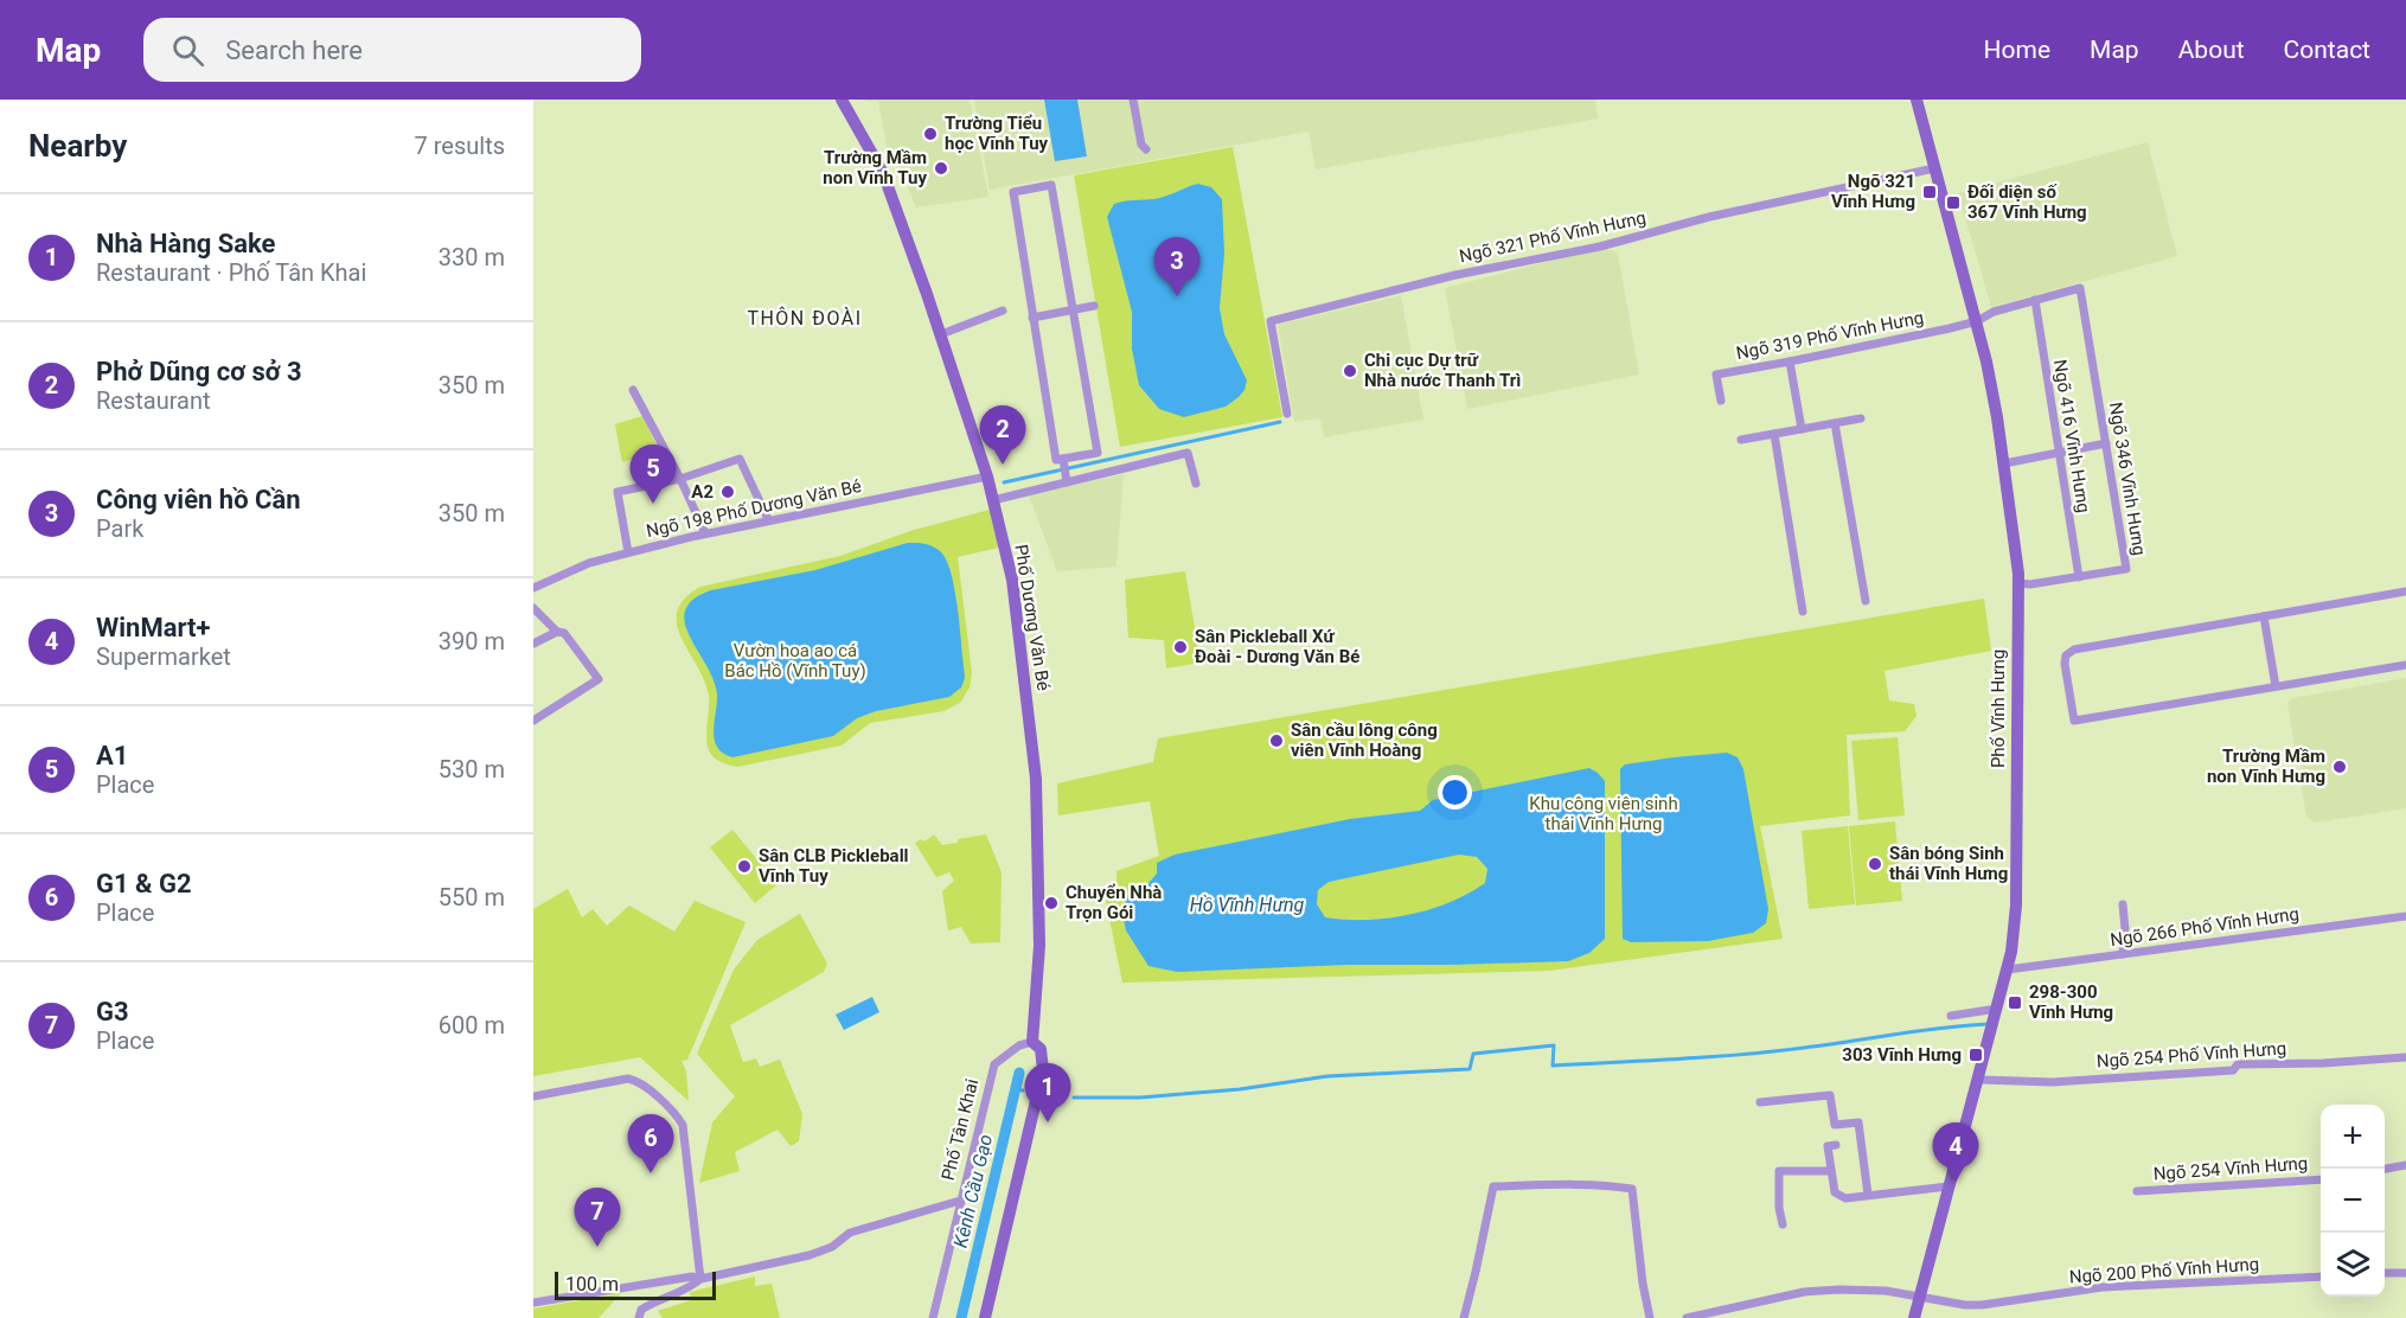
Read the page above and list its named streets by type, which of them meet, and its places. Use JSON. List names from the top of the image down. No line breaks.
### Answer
{"streets":{"street":["Ngõ 321 Phố Vĩnh Hưng","Ngõ 319 Phố Vĩnh Hưng","Ngõ 416 Vĩnh Hưng","Ngõ 346 Vĩnh Hưng","Ngõ 198 Phố Dương Văn Bé","Phố Dương Văn Bé","Phố Vĩnh Hưng","Ngõ 266 Phố Vĩnh Hưng","Ngõ 254 Phố Vĩnh Hưng","Phố Tân Khai","Ngõ 254 Vĩnh Hưng","Ngõ 200 Phố Vĩnh Hưng"]},"crossings":[["Ngõ 321 Phố Vĩnh Hưng","Phố Vĩnh Hưng"],["Ngõ 319 Phố Vĩnh Hưng","Phố Vĩnh Hưng"],["Ngõ 416 Vĩnh Hưng","Ngõ 346 Vĩnh Hưng"],["Ngõ 346 Vĩnh Hưng","Phố Vĩnh Hưng"],["Ngõ 198 Phố Dương Văn Bé","Phố Dương Văn Bé"],["Phố Dương Văn Bé","Phố Tân Khai"],["Phố Vĩnh Hưng","Ngõ 266 Phố Vĩnh Hưng"],["Phố Vĩnh Hưng","Ngõ 254 Phố Vĩnh Hưng"],["Phố Vĩnh Hưng","Ngõ 200 Phố Vĩnh Hưng"]],"districts":["THÔN ĐOÀI"],"water":["Hồ Vĩnh Hưng","Kênh Cầu Gạo"],"parks":["Vườn hoa ao cá Bác Hồ (Vĩnh Tuy)","Khu công viên sinh thái Vĩnh Hưng"],"places":{"other":["Trường Tiểu học Vĩnh Tuy","Trường Mầm non Vĩnh Tuy","Chi cục Dự trữ Nhà nước Thanh Trì","A2","Sân Pickleball Xứ Đoài - Dương Văn Bé","Sân cầu lông công viên Vĩnh Hoàng","Trường Mầm non Vĩnh Hưng","Sân bóng Sinh thái Vĩnh Hưng","Sân CLB Pickleball Vĩnh Tuy","Chuyển Nhà Trọn Gói"],"transit":["Ngõ 321 Vĩnh Hưng","Đối diện số 367 Vĩnh Hưng","298-300 Vĩnh Hưng","303 Vĩnh Hưng"]},"scale_bar":"100 m","page":{"header":"Map","search":"Search here","nav":["Home","Map","About","Contact"],"heading":["Nearby","7 results"],"list":[{"mark":"1","name":"Nhà Hàng Sake","note":"Restaurant · Phố Tân Khai","value":"330 m"},{"mark":"2","name":"Phở Dũng cơ sở 3","note":"Restaurant","value":"350 m"},{"mark":"3","name":"Công viên hồ Cần","note":"Park","value":"350 m"},{"mark":"4","name":"WinMart+","note":"Supermarket","value":"390 m"},{"mark":"5","name":"A1","note":"Place","value":"530 m"},{"mark":"6","name":"G1 & G2","note":"Place","value":"550 m"},{"mark":"7","name":"G3","note":"Place","value":"600 m"}],"pins":["3","2","5","1","6","4","7"],"map_buttons":["+","−"],"scale":"100 m"}}
